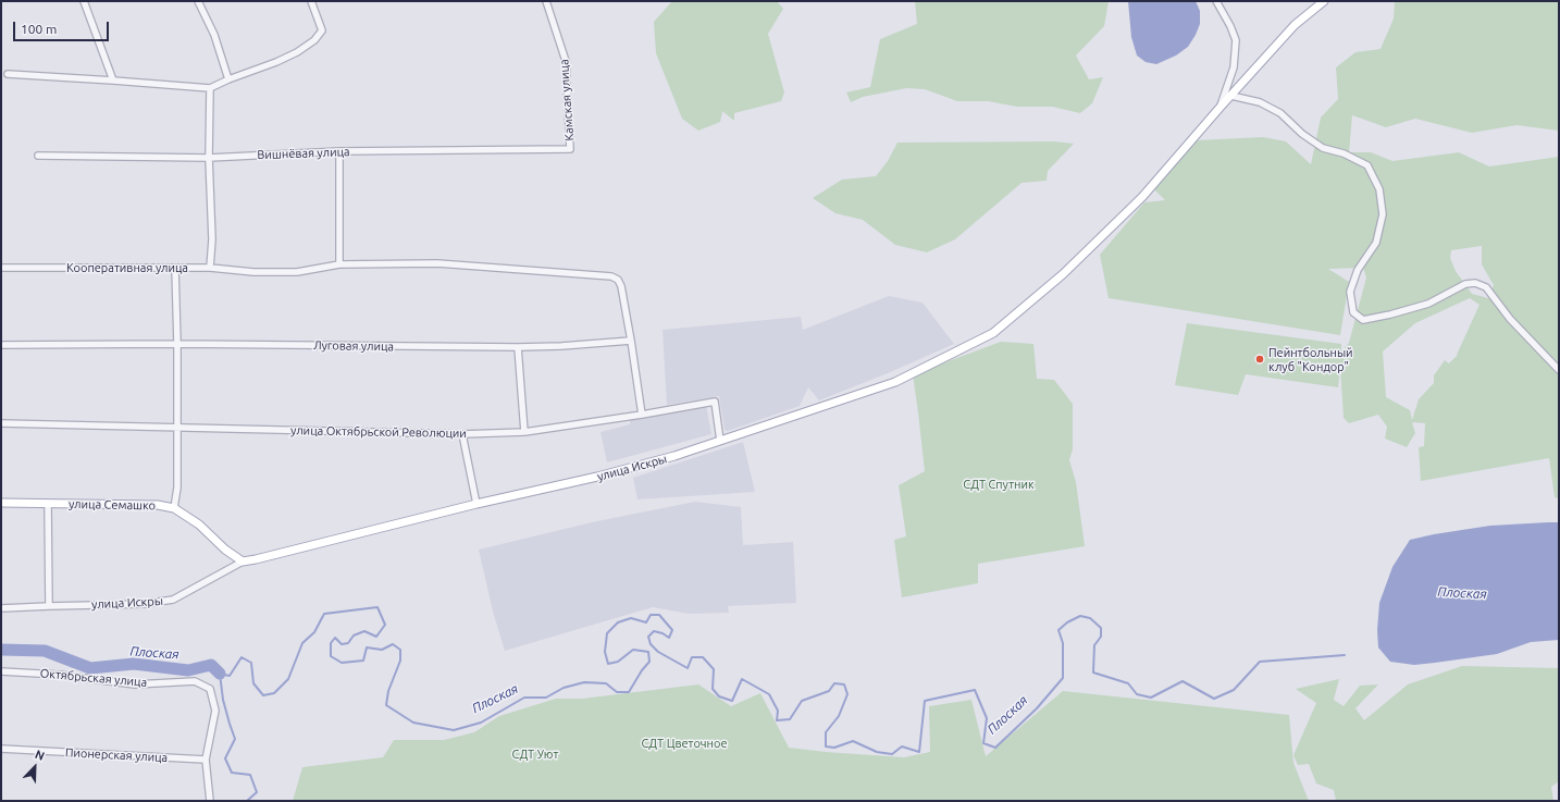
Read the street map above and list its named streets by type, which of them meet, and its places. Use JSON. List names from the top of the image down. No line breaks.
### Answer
{"streets":{"main road":["улица Искры","улица Семашко"],"street":["Камская улица","Вишнёвая улица","Кооперативная улица","Луговая улица","улица Октябрьской Революции","Октябрьская улица","Пионерская улица"]},"crossings":[["Камская улица","Вишнёвая улица"],["Кооперативная улица","Луговая улица"],["улица Октябрьской Революции","улица Искры"],["улица Искры","улица Семашко"],["Октябрьская улица","Пионерская улица"]],"water":["Плоская"],"parks":["СДТ Спутник","СДТ Цветочное","СДТ Уют"],"places":["Пейнтбольный клуб \"Кондор\""],"scale_bar":"100 m","north":"top right"}
